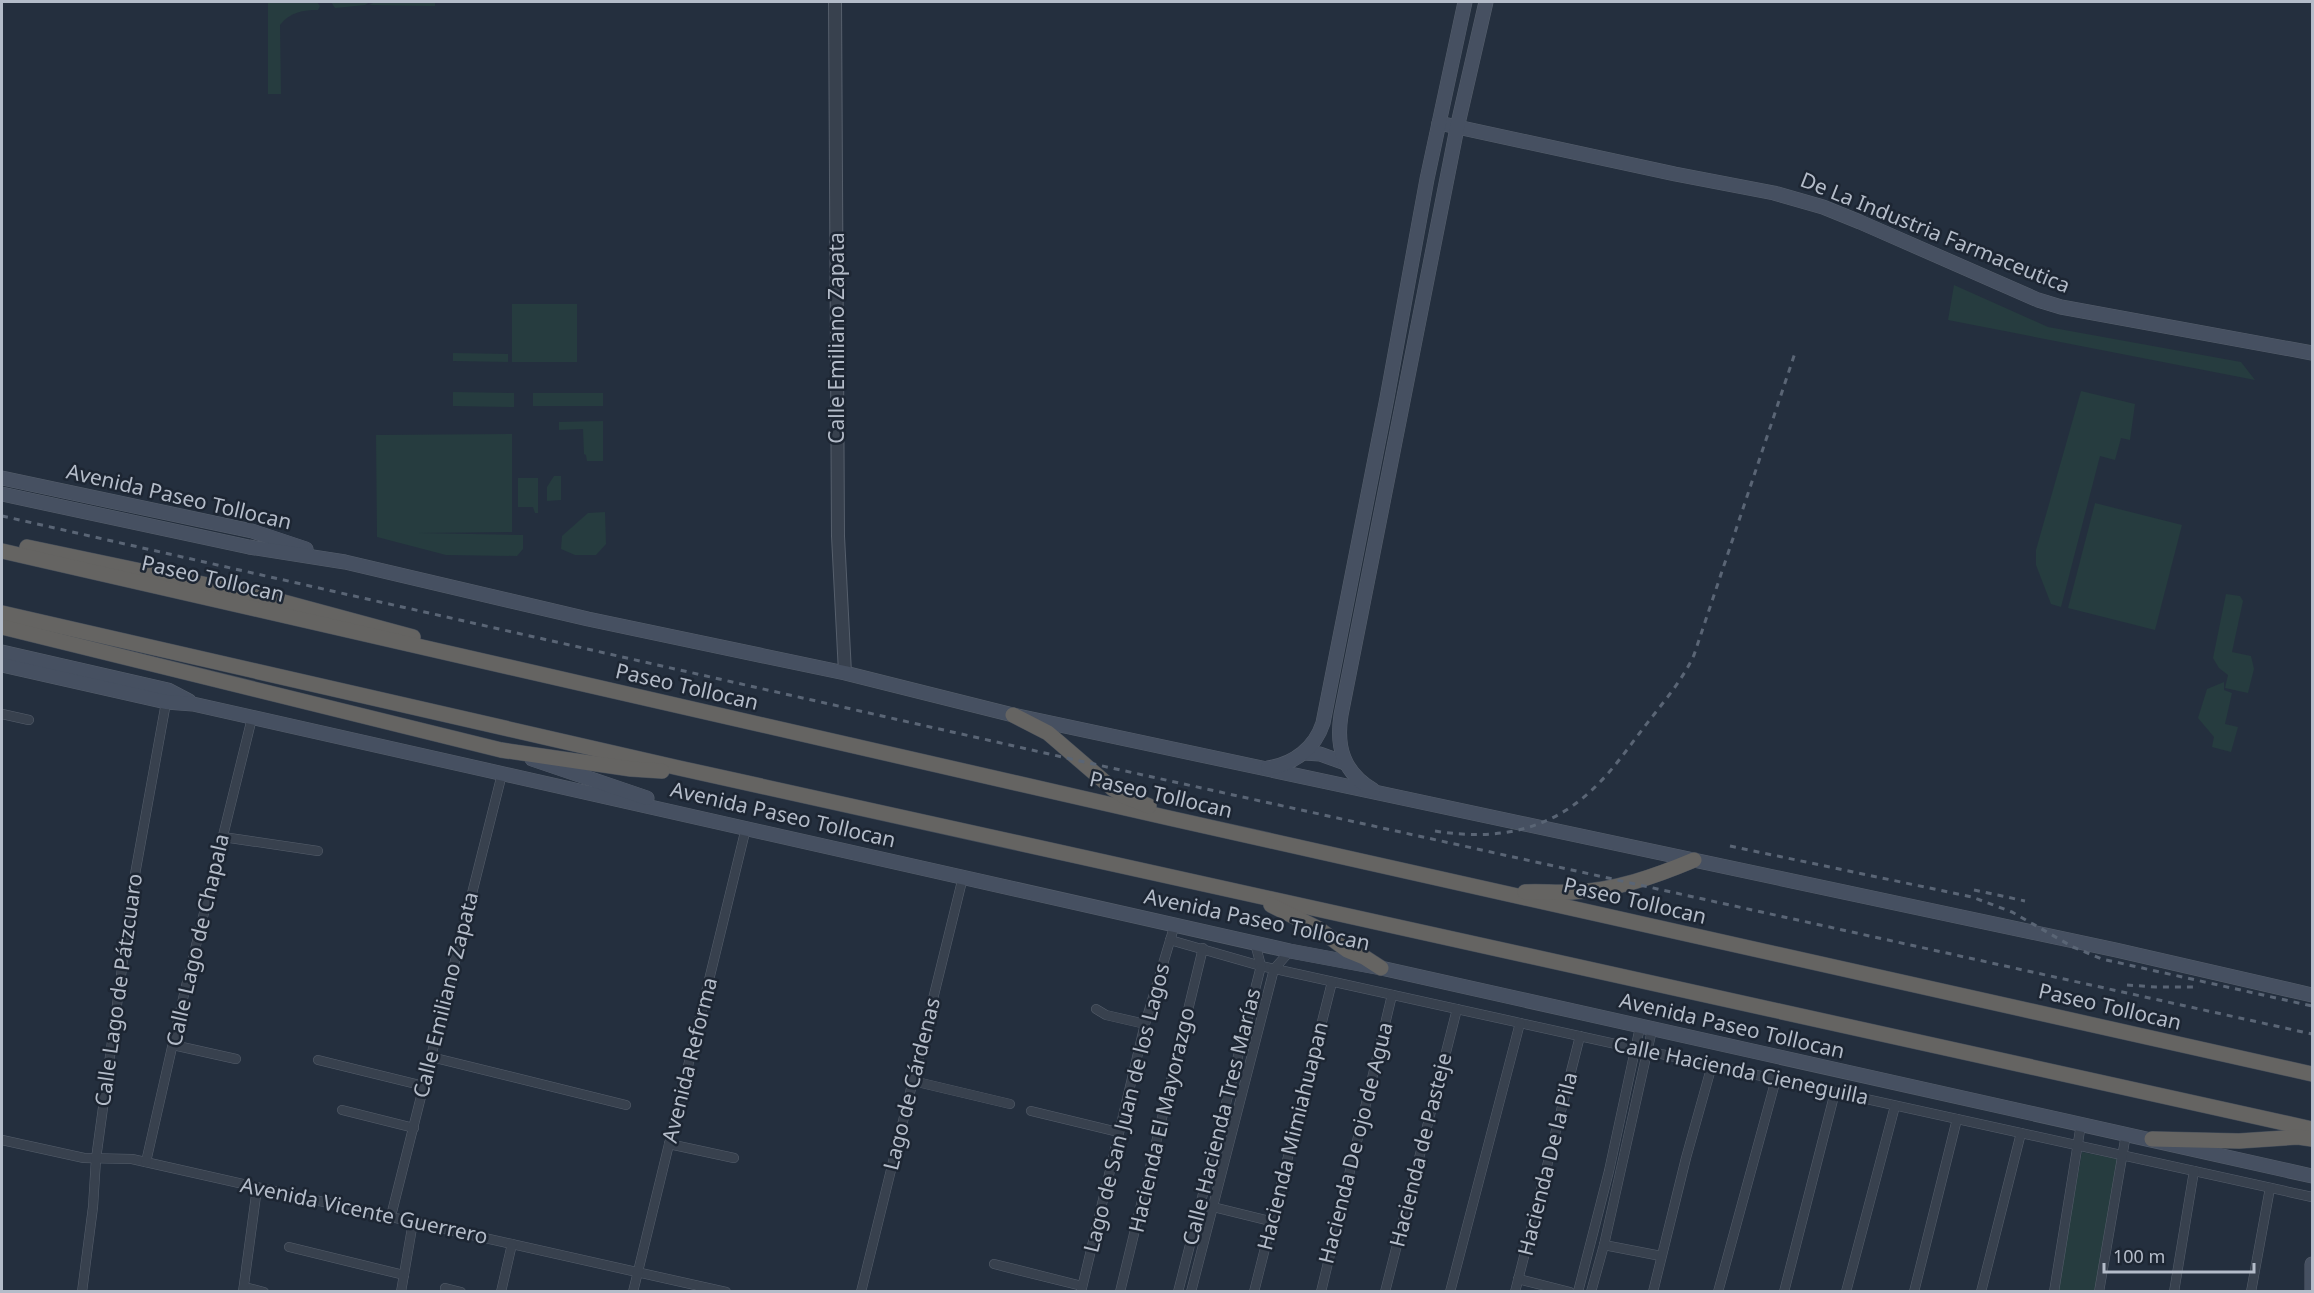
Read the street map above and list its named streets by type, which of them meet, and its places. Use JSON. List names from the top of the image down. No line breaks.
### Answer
{"streets":{"highway":["Paseo Tollocan"],"main road":["De La Industria Farmaceutica","Avenida Paseo Tollocan"],"street":["Calle Emiliano Zapata","Calle Lago de Chapala","Calle Lago de Pátzcuaro","Avenida Reforma","Calle Hacienda Cieneguilla","Lago de Cárdenas","Lago de San Juan de los Lagos","Calle Hacienda Tres Marías","Hacienda El Mayorazgo","Hacienda Mimiahuapan","Hacienda De ojo de Agua","Hacienda de Pasteje","Hacienda De la Pila","Avenida Vicente Guerrero"]},"crossings":[["Calle Emiliano Zapata","Avenida Paseo Tollocan"],["Calle Emiliano Zapata","Avenida Vicente Guerrero"],["Avenida Paseo Tollocan","Calle Lago de Chapala"],["Avenida Paseo Tollocan","Calle Lago de Pátzcuaro"],["Avenida Paseo Tollocan","Avenida Reforma"],["Avenida Paseo Tollocan","Lago de Cárdenas"],["Avenida Paseo Tollocan","Lago de San Juan de los Lagos"],["Avenida Paseo Tollocan","Calle Hacienda Tres Marías"],["Calle Lago de Chapala","Avenida Vicente Guerrero"],["Calle Lago de Pátzcuaro","Avenida Vicente Guerrero"],["Avenida Reforma","Avenida Vicente Guerrero"],["Calle Hacienda Cieneguilla","Lago de San Juan de los Lagos"],["Calle Hacienda Cieneguilla","Calle Hacienda Tres Marías"],["Calle Hacienda Cieneguilla","Hacienda El Mayorazgo"],["Calle Hacienda Cieneguilla","Hacienda Mimiahuapan"],["Calle Hacienda Cieneguilla","Hacienda De ojo de Agua"],["Calle Hacienda Cieneguilla","Hacienda de Pasteje"],["Calle Hacienda Cieneguilla","Hacienda De la Pila"]],"scale_bar":"100 m"}
